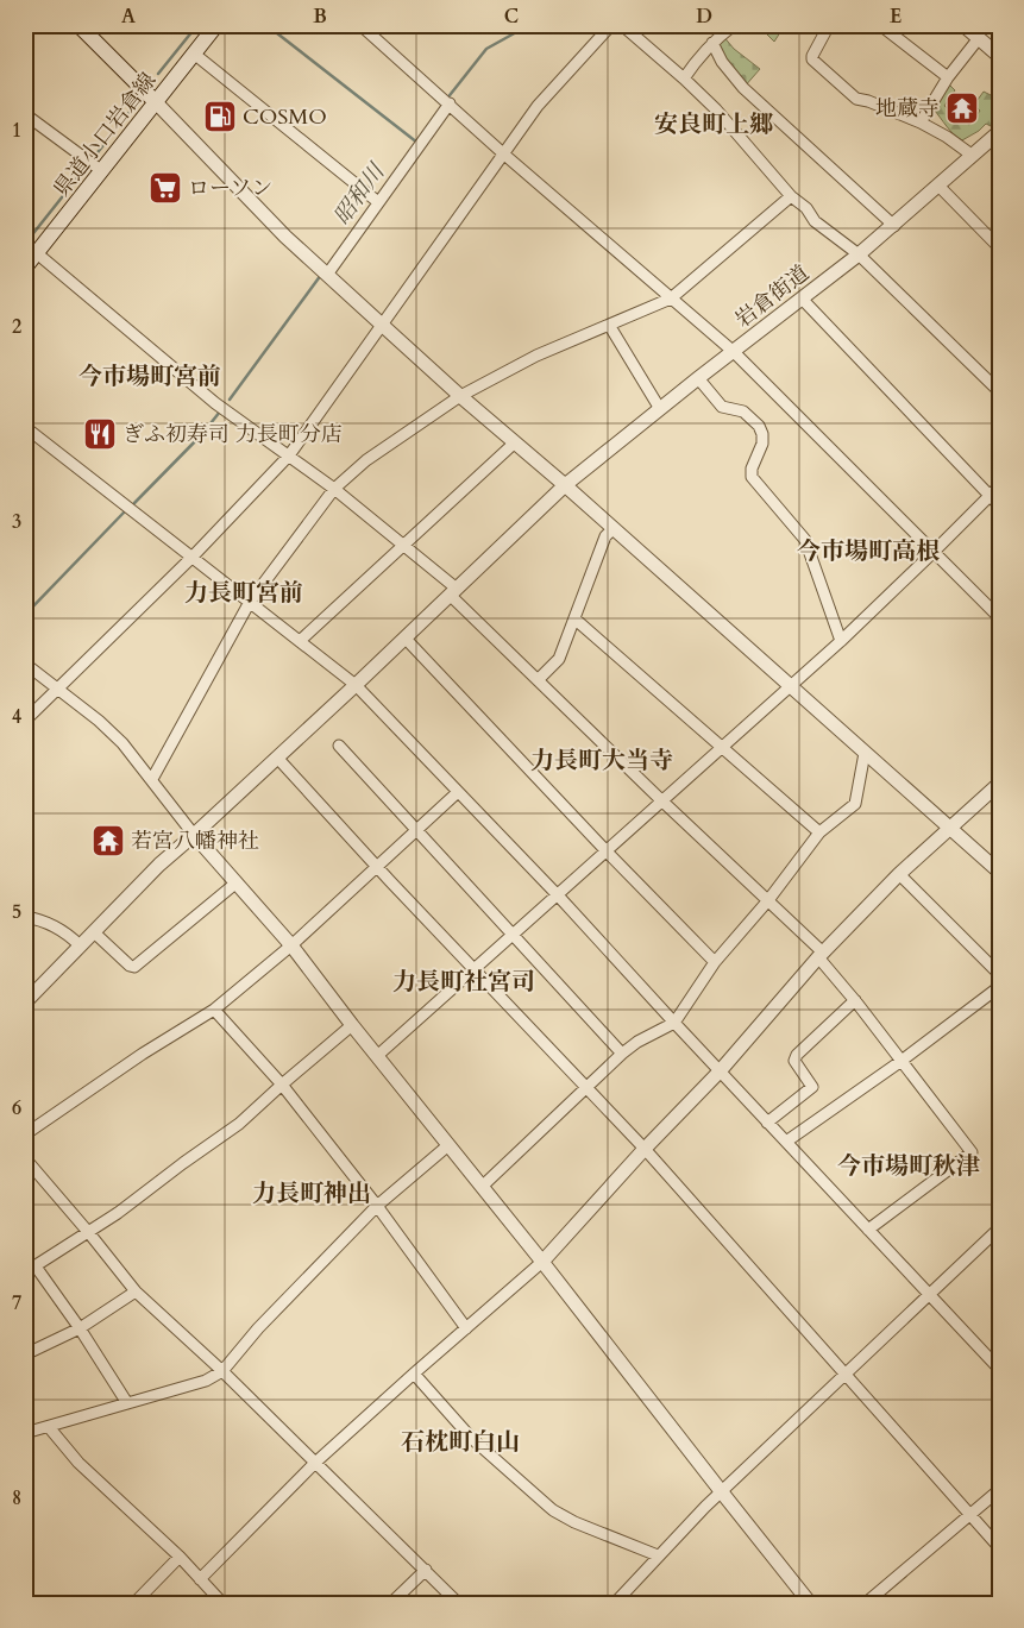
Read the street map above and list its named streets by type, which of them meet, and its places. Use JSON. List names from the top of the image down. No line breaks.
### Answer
{"streets":{"main road":["県道小口岩倉線"],"street":["岩倉街道"]},"districts":["安良町上郷","今市場町宮前","今市場町高根","力長町宮前","力長町大当寺","力長町社宮司","今市場町秋津","力長町神出","石枕町白山"],"water":["昭和川"],"places":{"temple":["地蔵寺","若宮八幡神社"],"fuel station":["COSMO"],"supermarket":["ローソン"],"restaurant":["ぎふ初寿司 力長町分店"]},"grid":{"columns":["A","B","C","D","E"],"rows":["1","2","3","4","5","6","7","8"]}}
